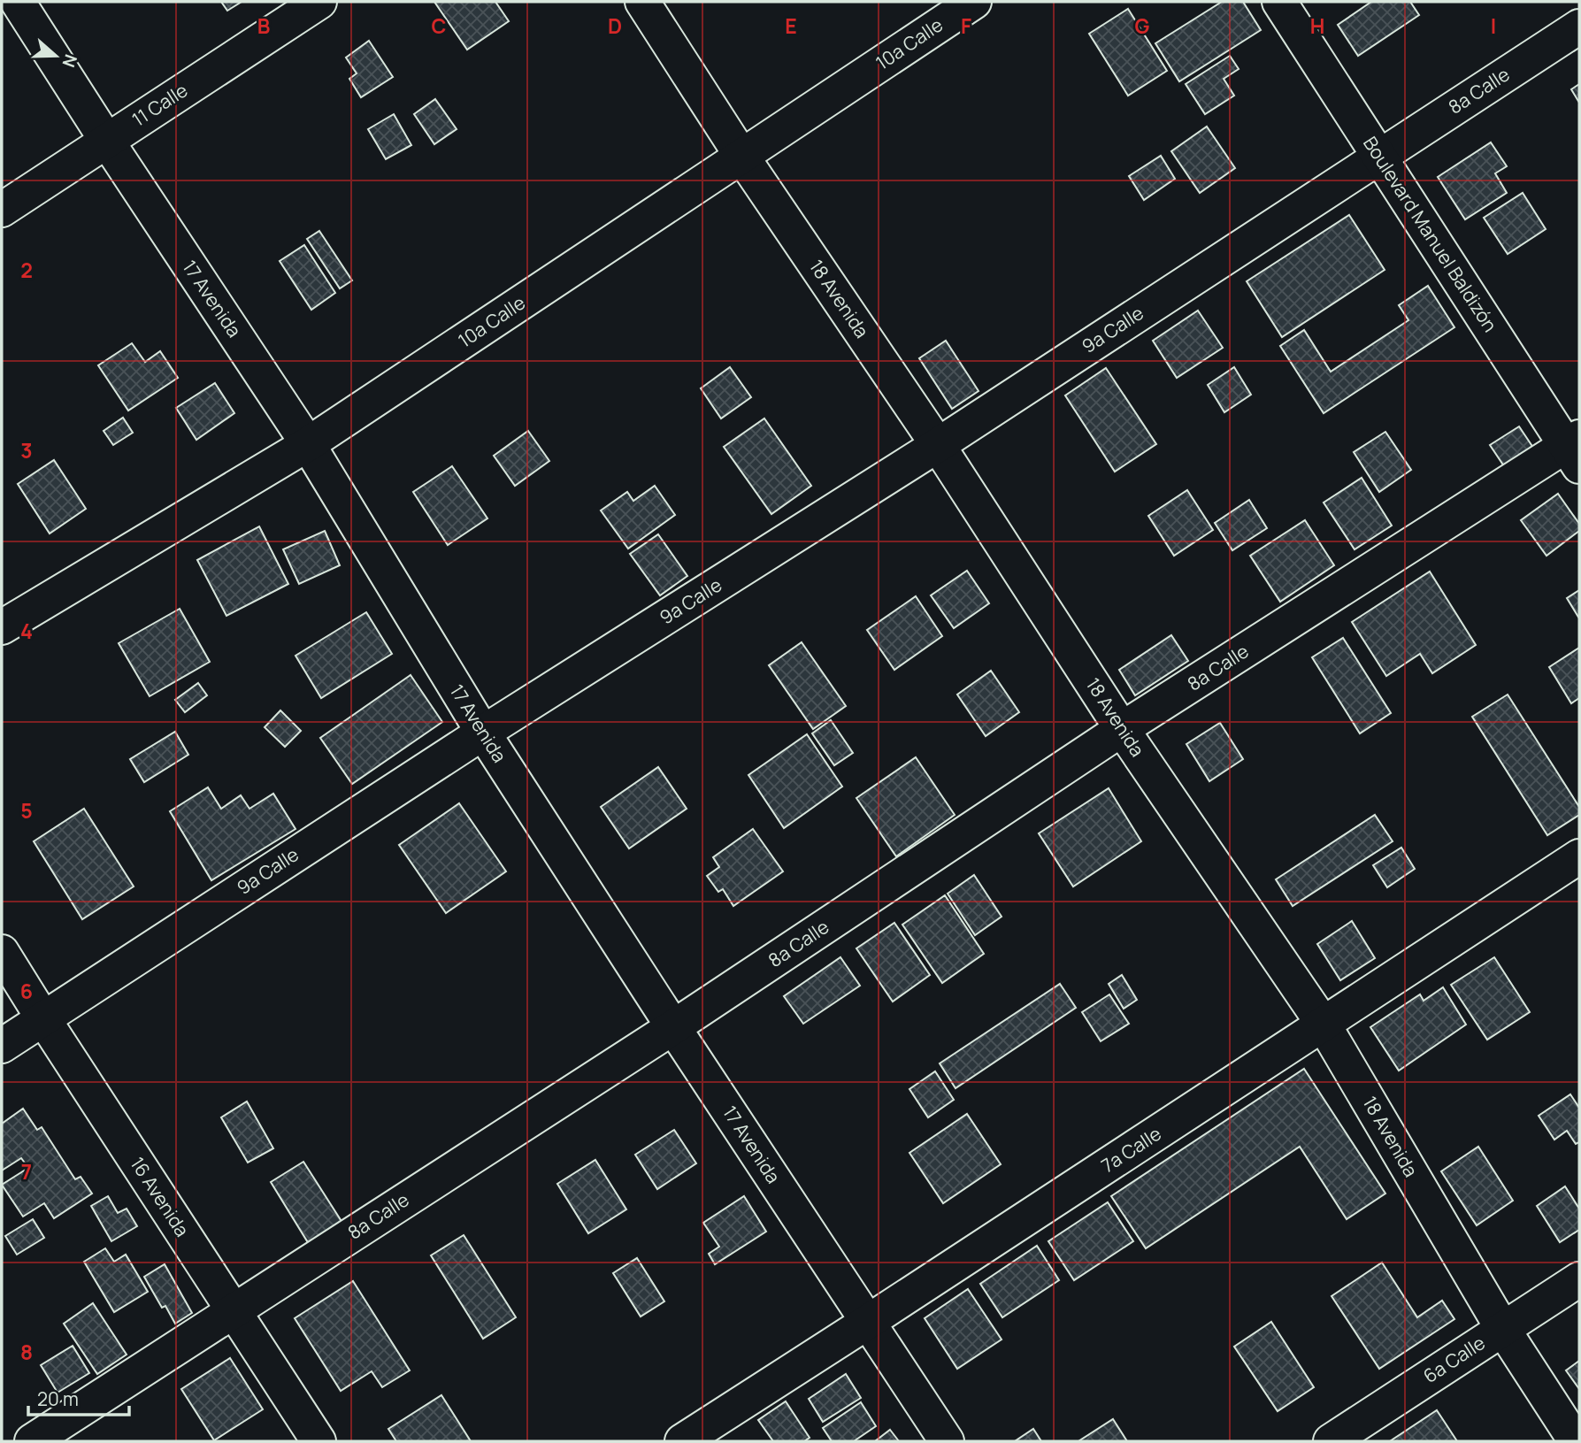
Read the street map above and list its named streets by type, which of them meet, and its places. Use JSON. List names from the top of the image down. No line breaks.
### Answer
{"streets":{"street":["10a Calle","8a Calle","11 Calle","Boulevard Manuel Baldizón","17 Avenida","18 Avenida","9a Calle","7a Calle","16 Avenida","6a Calle"]},"crossings":[["10a Calle","17 Avenida"],["10a Calle","18 Avenida"],["8a Calle","Boulevard Manuel Baldizón"],["8a Calle","17 Avenida"],["8a Calle","18 Avenida"],["8a Calle","9a Calle"],["8a Calle","16 Avenida"],["11 Calle","17 Avenida"],["Boulevard Manuel Baldizón","9a Calle"],["17 Avenida","9a Calle"],["17 Avenida","7a Calle"],["18 Avenida","9a Calle"],["18 Avenida","7a Calle"],["18 Avenida","6a Calle"],["9a Calle","16 Avenida"]],"scale_bar":"20 m","north":"right","grid":{"columns":["B","C","D","E","F","G","H","I"],"rows":["2","3","4","5","6","7","8"]}}
